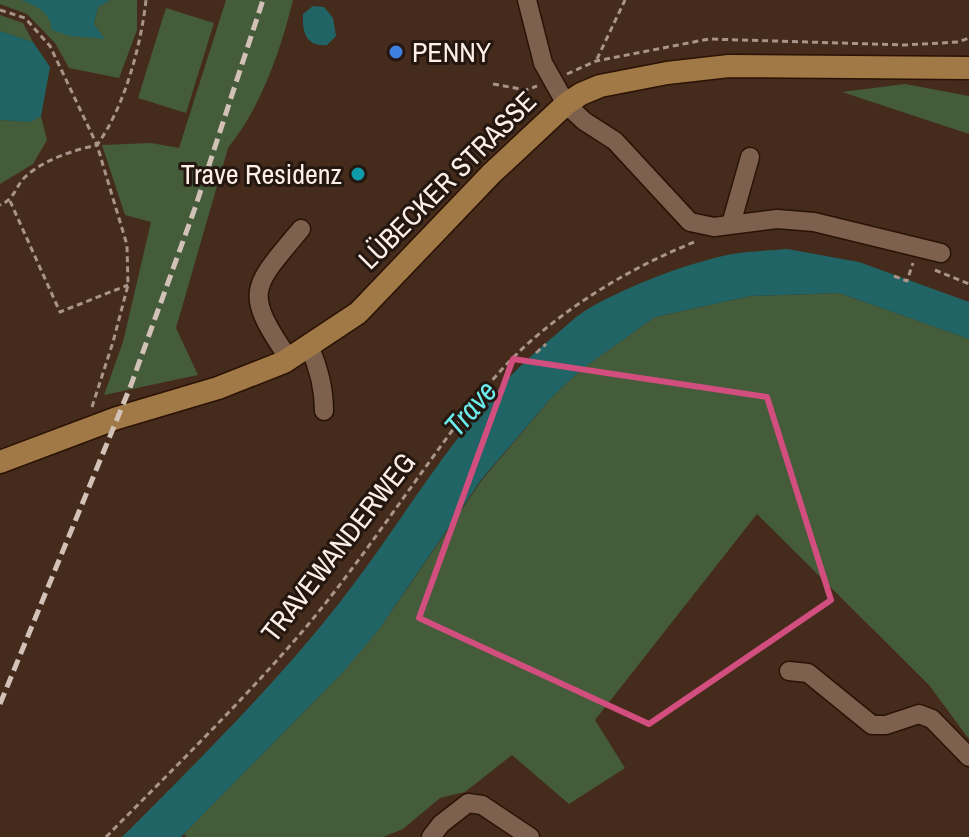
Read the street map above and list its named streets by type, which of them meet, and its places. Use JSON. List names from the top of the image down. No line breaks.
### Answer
{"streets":{"main road":["LÜBECKER STRASSE"],"path":["TRAVEWANDERWEG"]},"water":["Trave"],"places":["PENNY","Trave Residenz"]}
